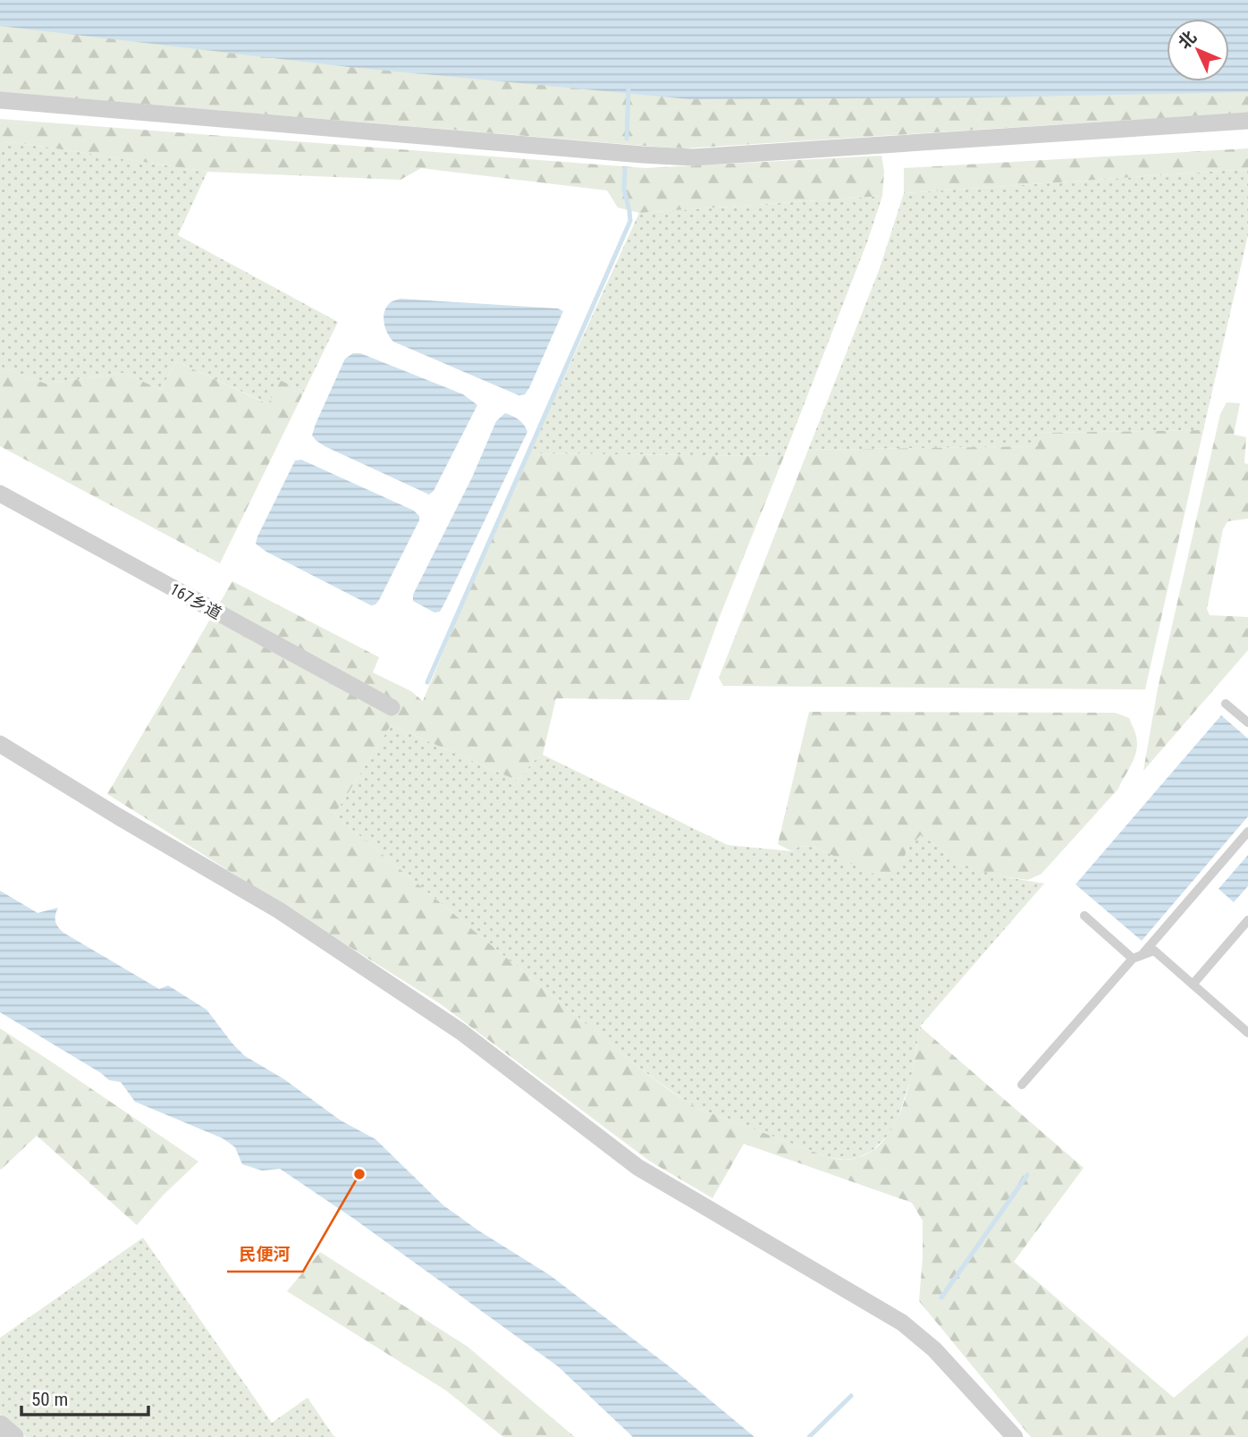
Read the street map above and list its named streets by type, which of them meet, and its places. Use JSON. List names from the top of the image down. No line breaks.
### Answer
{"streets":{"street":["167乡道"]},"places":["民便河"],"scale_bar":"50 m","north":"top left"}
